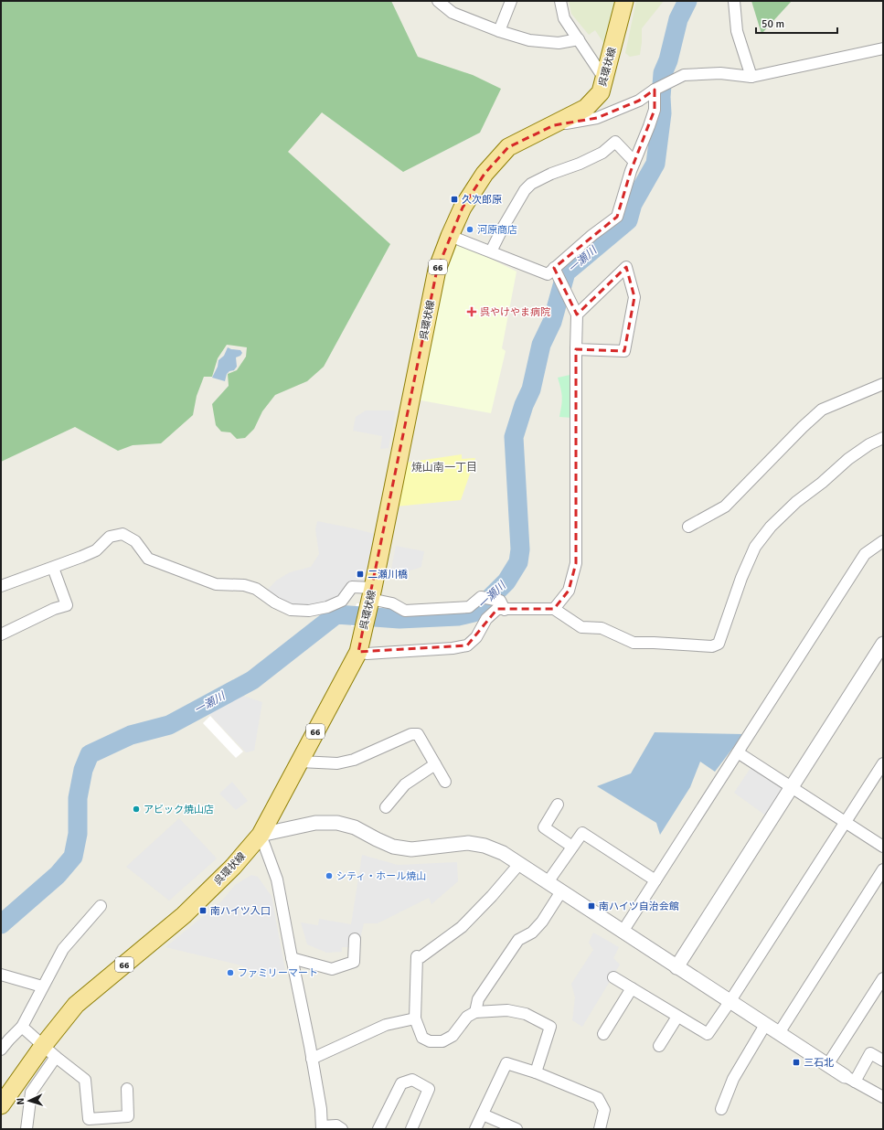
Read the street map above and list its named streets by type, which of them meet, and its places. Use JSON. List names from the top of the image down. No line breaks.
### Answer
{"streets":{"main road":["呉環状線","66"]},"districts":["焼山南一丁目"],"water":["一瀬川"],"places":{"transit":["久次郎原","二瀬川橋","南ハイツ自治会館","南ハイツ入口","三石北"],"other":["河原商店","アビック焼山店","シティ・ホール焼山","ファミリーマート"],"health":["呉やけやま病院"]},"scale_bar":"50 m","north":"left"}
